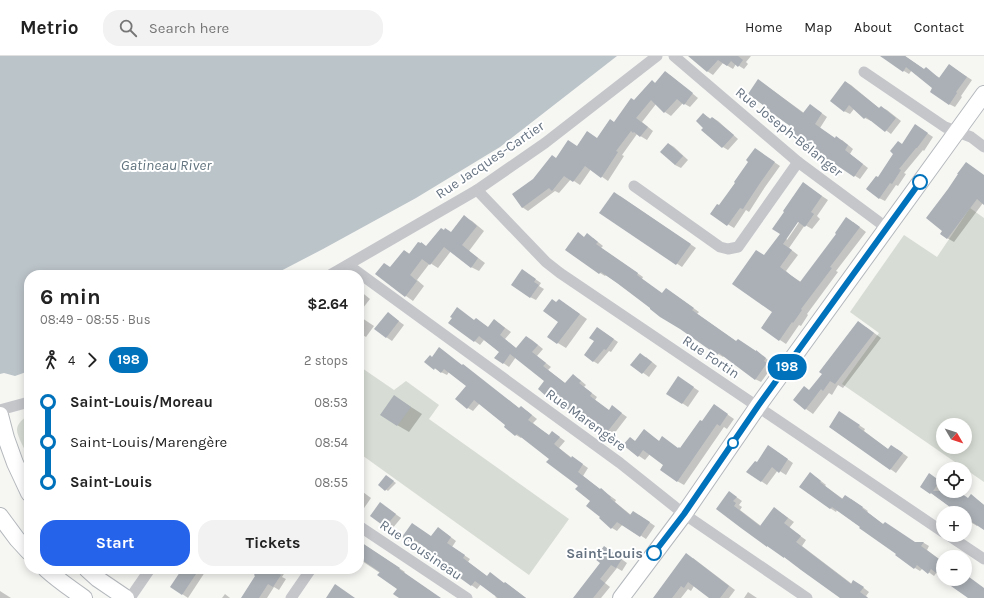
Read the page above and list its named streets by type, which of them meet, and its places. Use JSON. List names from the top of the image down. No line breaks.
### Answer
{"streets":{"street":["Rue Joseph-Bélanger","Rue Jacques-Cartier","Rue Fortin","Rue Marengère","Rue Cousineau"]},"crossings":[["Rue Jacques-Cartier","Rue Fortin"],["Rue Jacques-Cartier","Rue Marengère"]],"water":["Gatineau River"],"places":["Saint-Louis"],"lines":["bus line 198"],"north":"bottom right","page":{"header":"Metrio","search":"Search here","nav":["Home","Map","About","Contact"],"on_map":"198","heading":["6 min","08:49 – 08:55 · Bus","$2.64"],"legs":["4","198","2 stops"],"list":[{"name":"Saint-Louis/Moreau","value":"08:53"},{"name":"Saint-Louis/Marengère","value":"08:54"},{"name":"Saint-Louis","value":"08:55"}],"map_buttons":["+","−"],"buttons":["Start","Tickets"]}}
